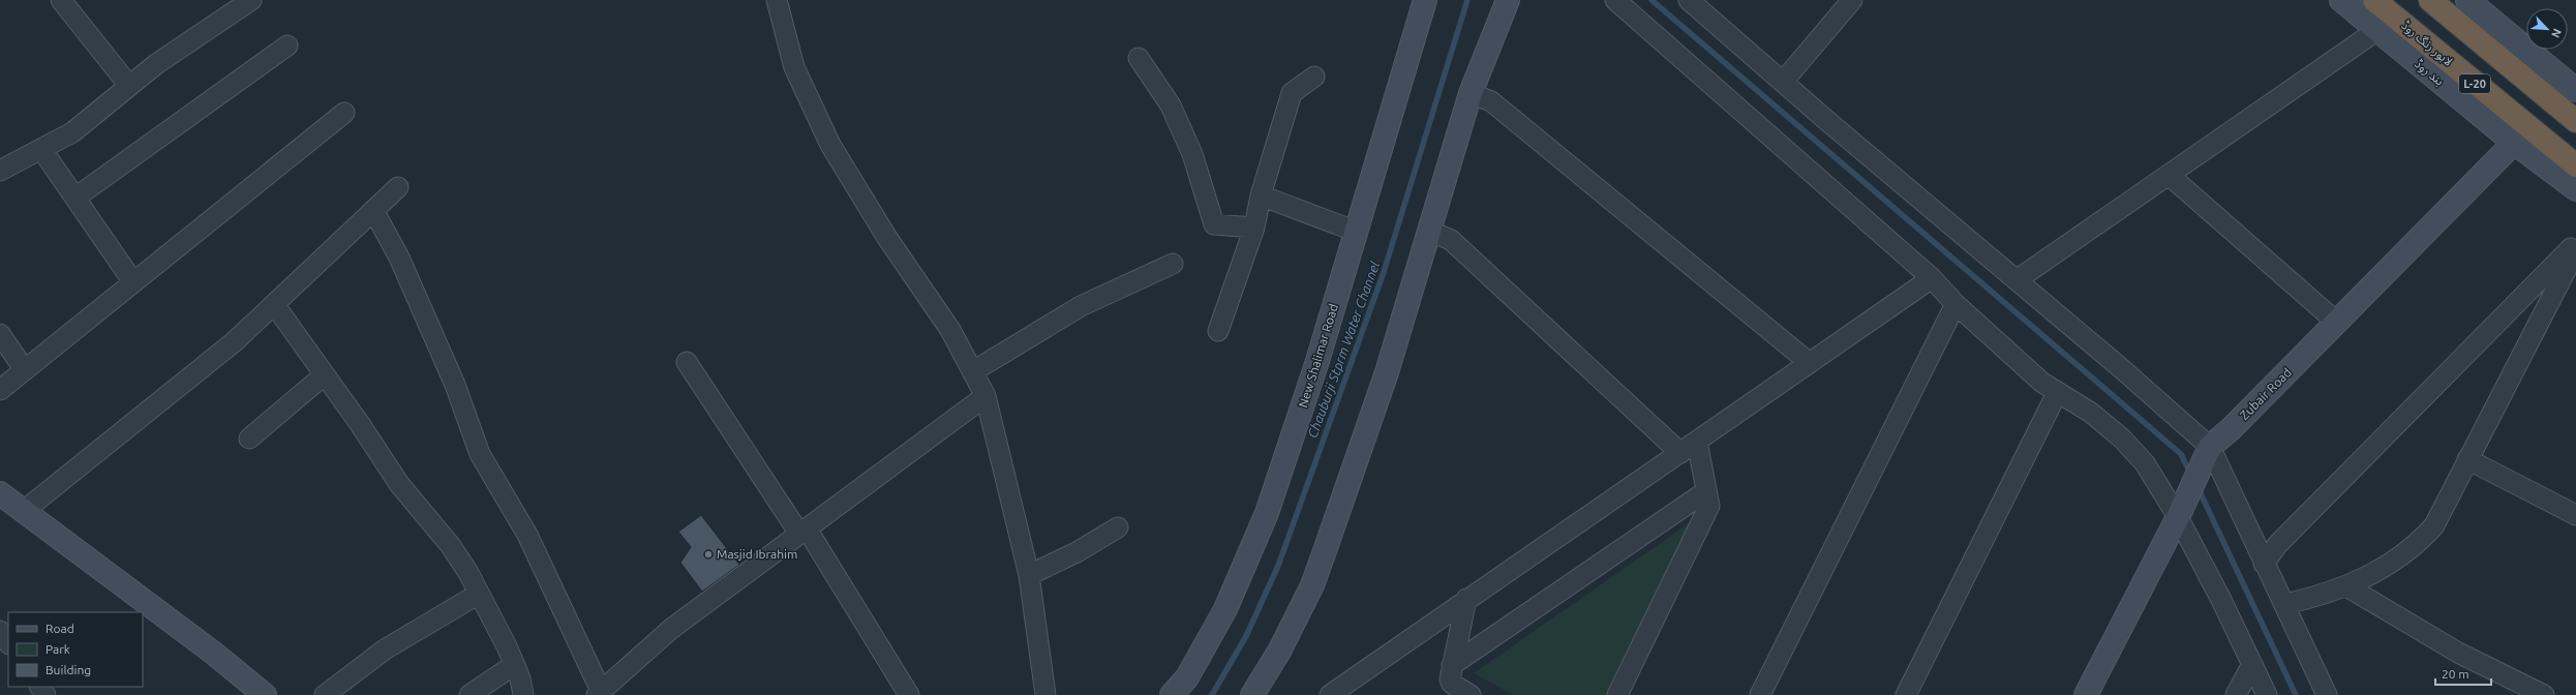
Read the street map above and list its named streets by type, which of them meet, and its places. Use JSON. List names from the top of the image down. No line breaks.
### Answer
{"streets":{"highway":["لاہور رنگ روڈ","L-20"],"street":["بند روڈ","New Shalimar Road","Zubair Road"]},"crossings":[["بند روڈ","Zubair Road"]],"water":["Chauburji Stprm Water Channel"],"places":["Masjid Ibrahim"],"legend":["Road","Park","Building"],"scale_bar":"20 m","north":"bottom right"}
